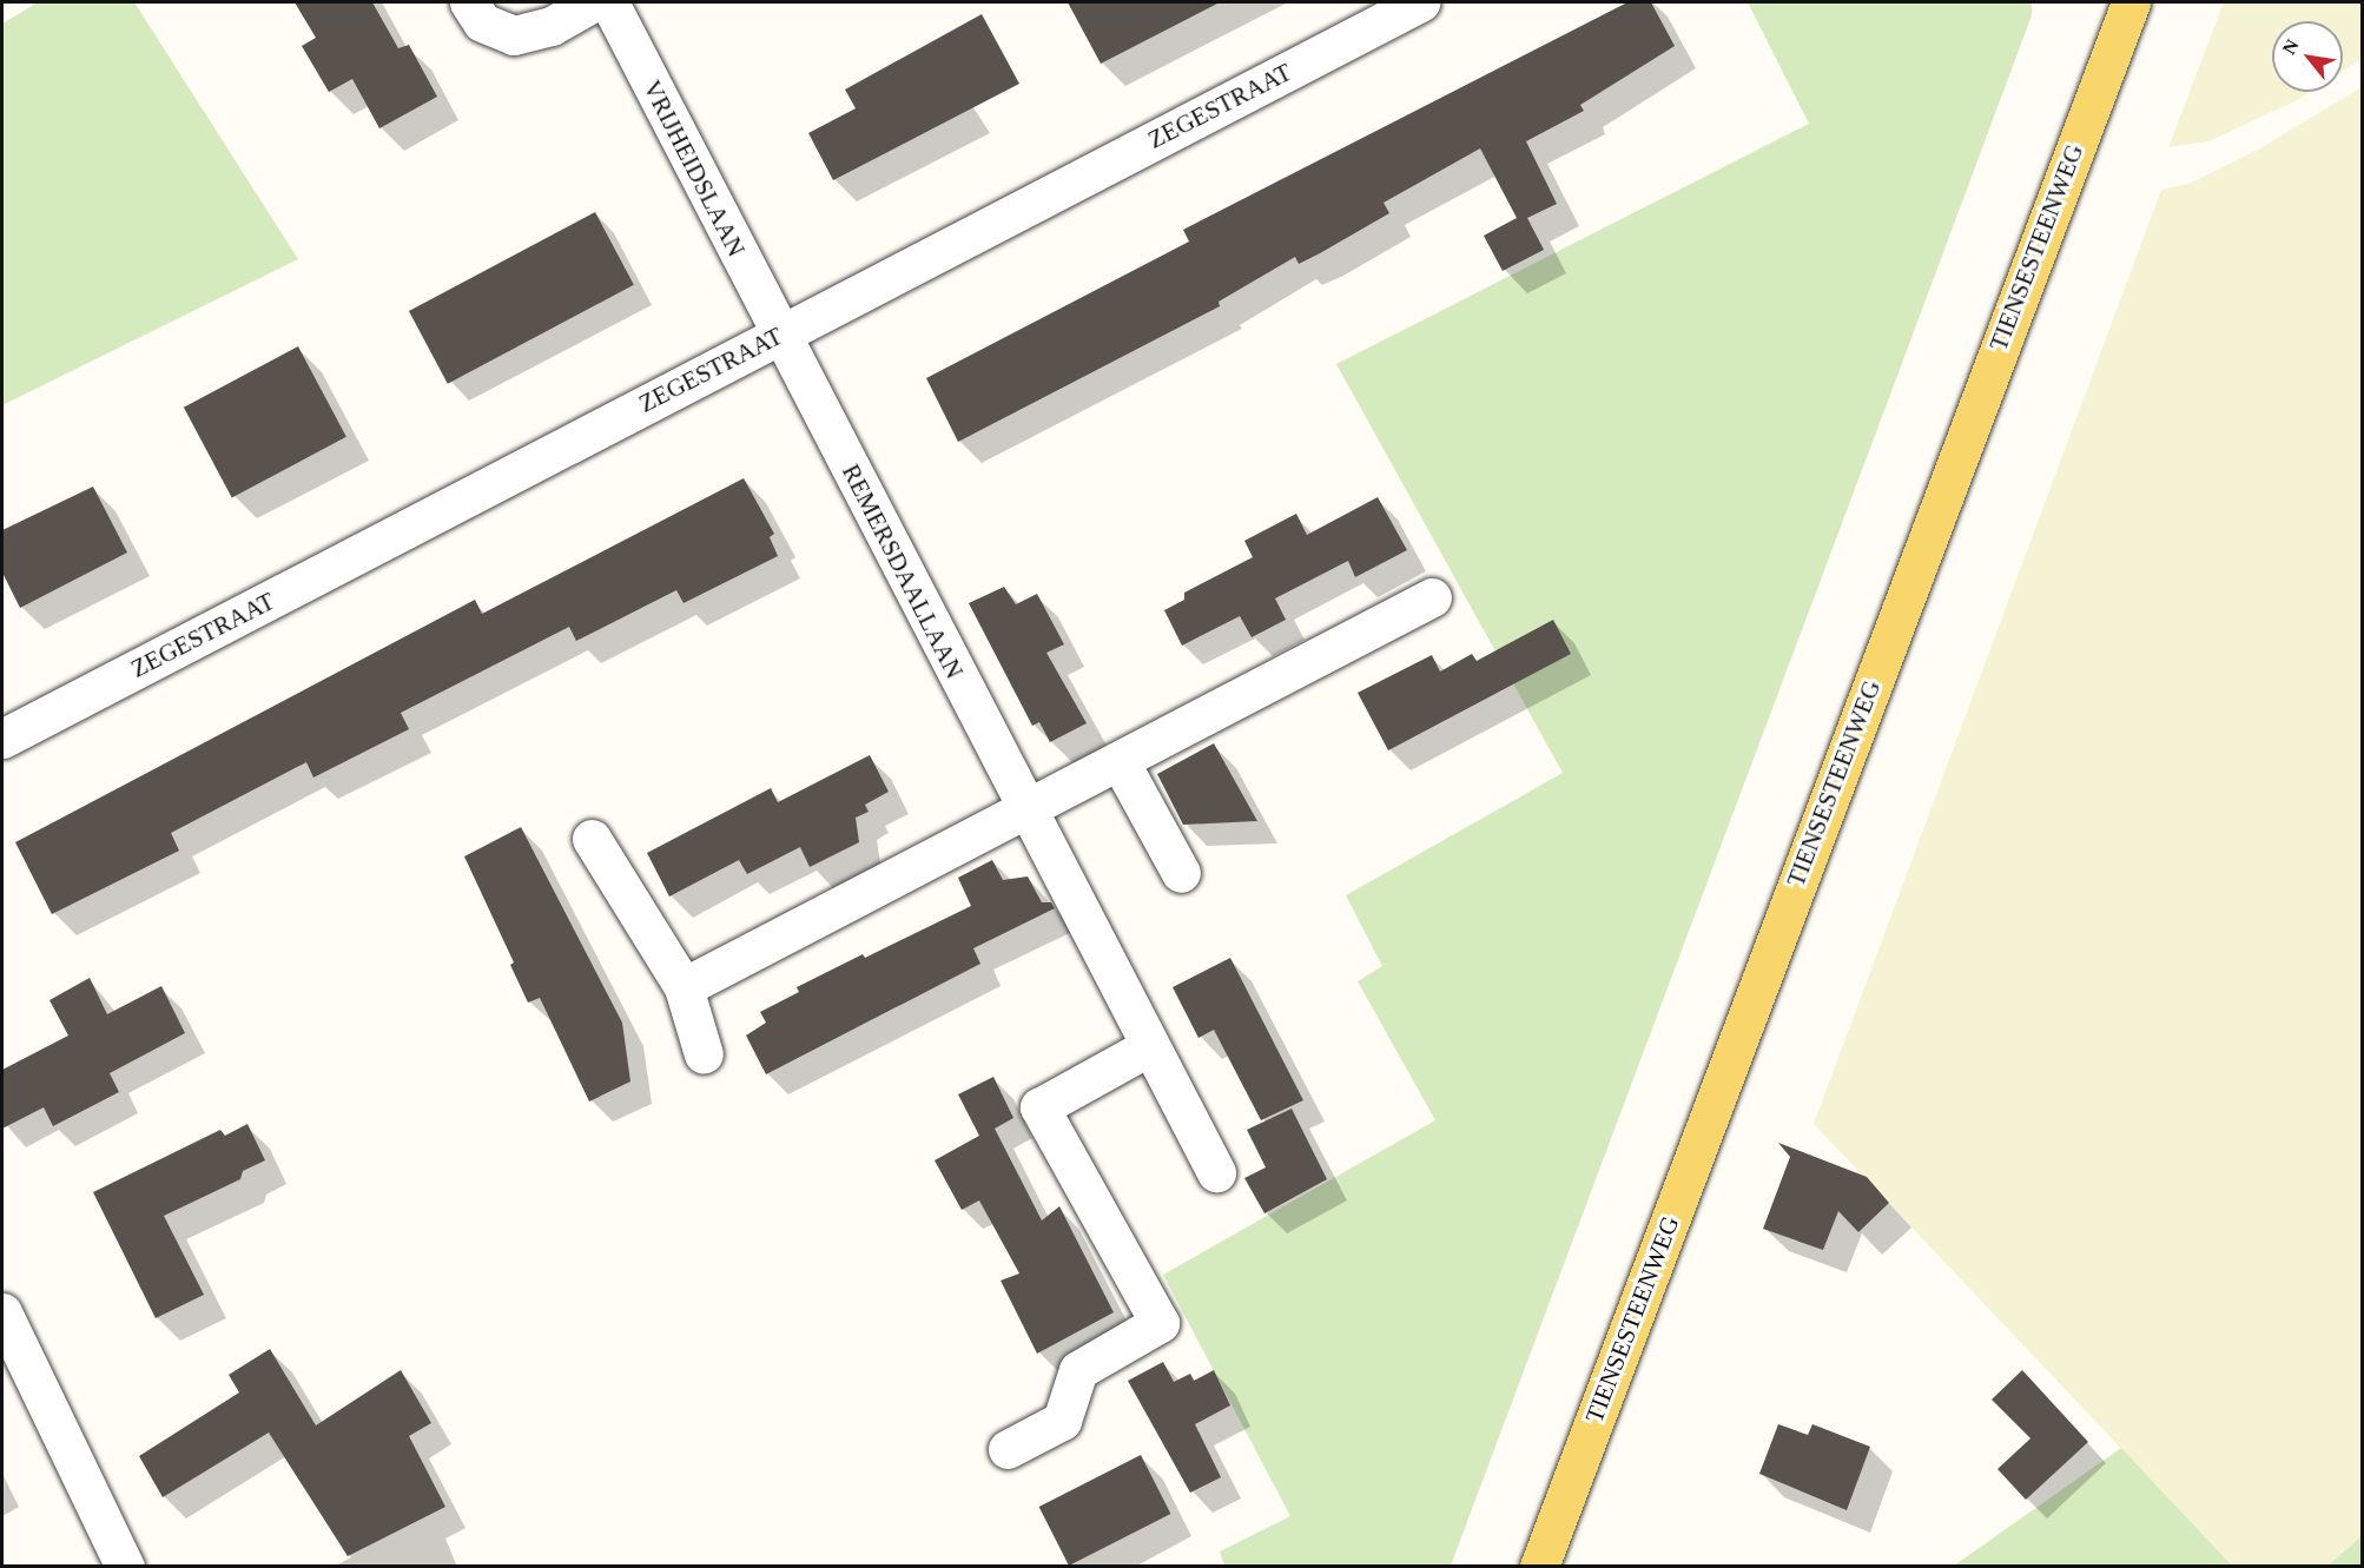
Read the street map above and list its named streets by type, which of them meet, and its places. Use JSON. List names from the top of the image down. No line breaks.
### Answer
{"streets":{"main road":["TIENSESTEENWEG"],"street":["ZEGESTRAAT","VRIJHEIDSLAAN","REMERSDAALLAAN"]},"crossings":[["ZEGESTRAAT","VRIJHEIDSLAAN"],["ZEGESTRAAT","REMERSDAALLAAN"],["VRIJHEIDSLAAN","REMERSDAALLAAN"]],"north":"top left"}
